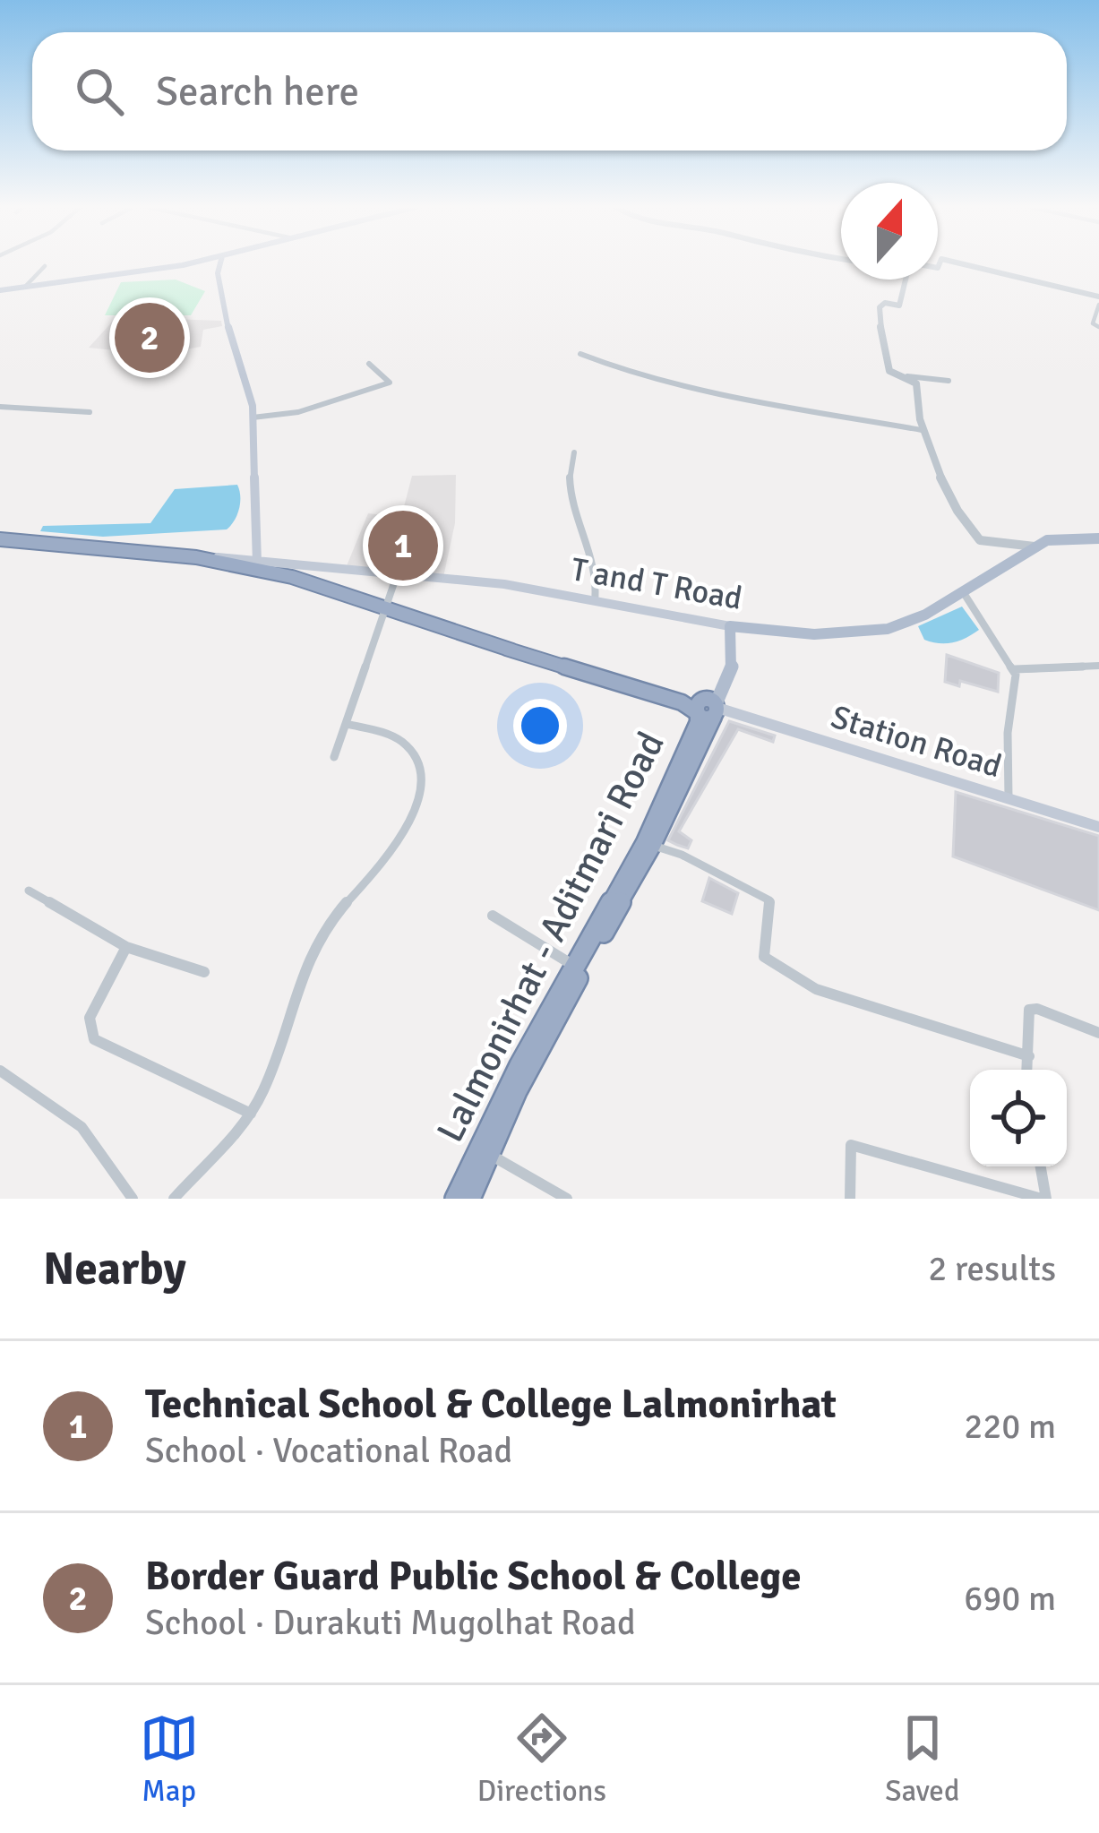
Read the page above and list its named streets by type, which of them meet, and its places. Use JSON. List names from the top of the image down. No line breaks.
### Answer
{"streets":{"highway":["Lalmonirhat - Aditmari Road"],"main road":["T and T Road","Station Road"]},"crossings":[["T and T Road","Lalmonirhat - Aditmari Road"],["Station Road","Lalmonirhat - Aditmari Road"]],"north":"top","page":{"search":"Search here","pins":["2","1"],"heading":["Nearby","2 results"],"list":[{"mark":"1","name":"Technical School & College Lalmonirhat","note":"School · Vocational Road","value":"220 m"},{"mark":"2","name":"Border Guard Public School & College","note":"School · Durakuti Mugolhat Road","value":"690 m"}],"nav":["Map","Directions","Saved"]}}
